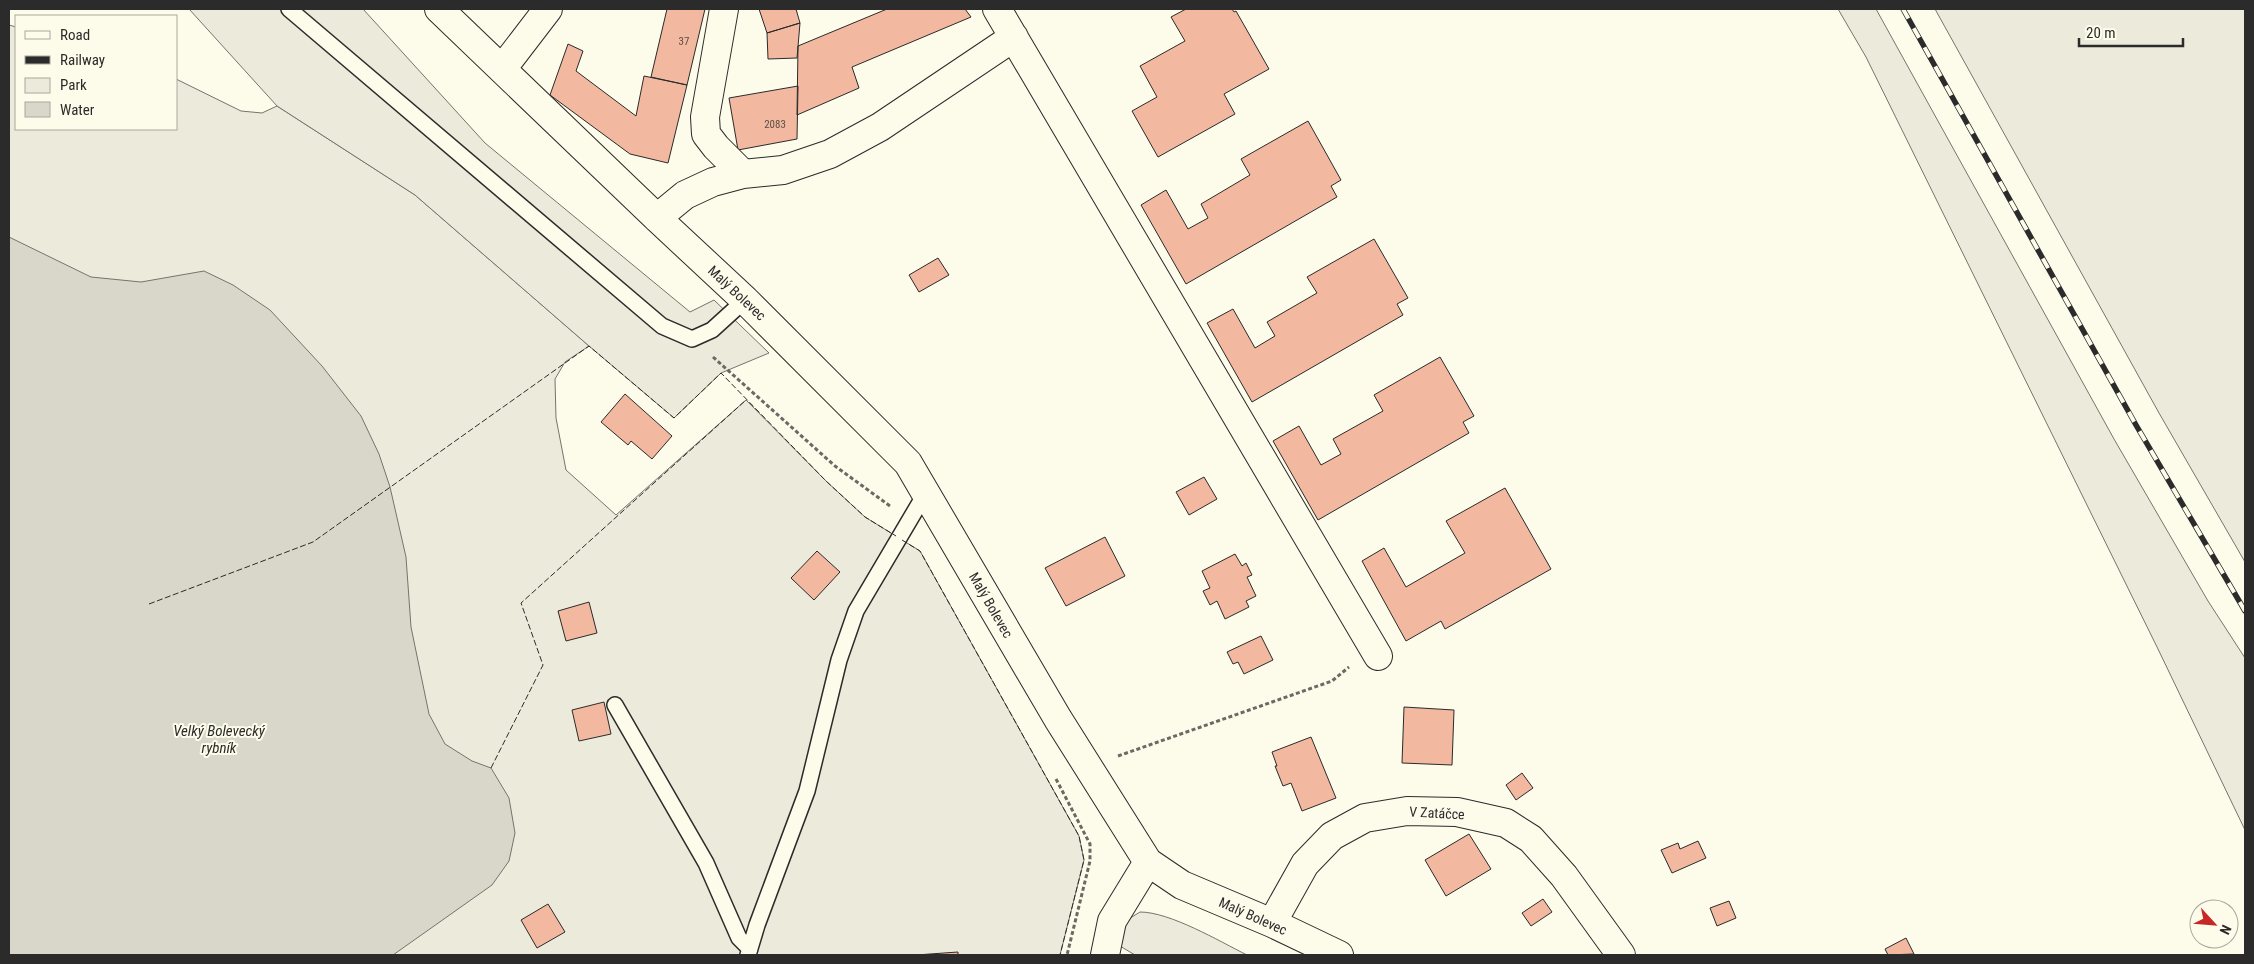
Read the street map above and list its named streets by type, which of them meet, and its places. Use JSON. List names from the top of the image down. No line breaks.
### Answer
{"streets":{"street":["Malý Bolevec","V Zatáčce"]},"crossings":[["Malý Bolevec","V Zatáčce"]],"water":["Velký Bolevecký rybník"],"house_numbers":["37","2083"],"legend":["Road","Railway","Park","Water"],"scale_bar":"20 m","north":"bottom right"}
